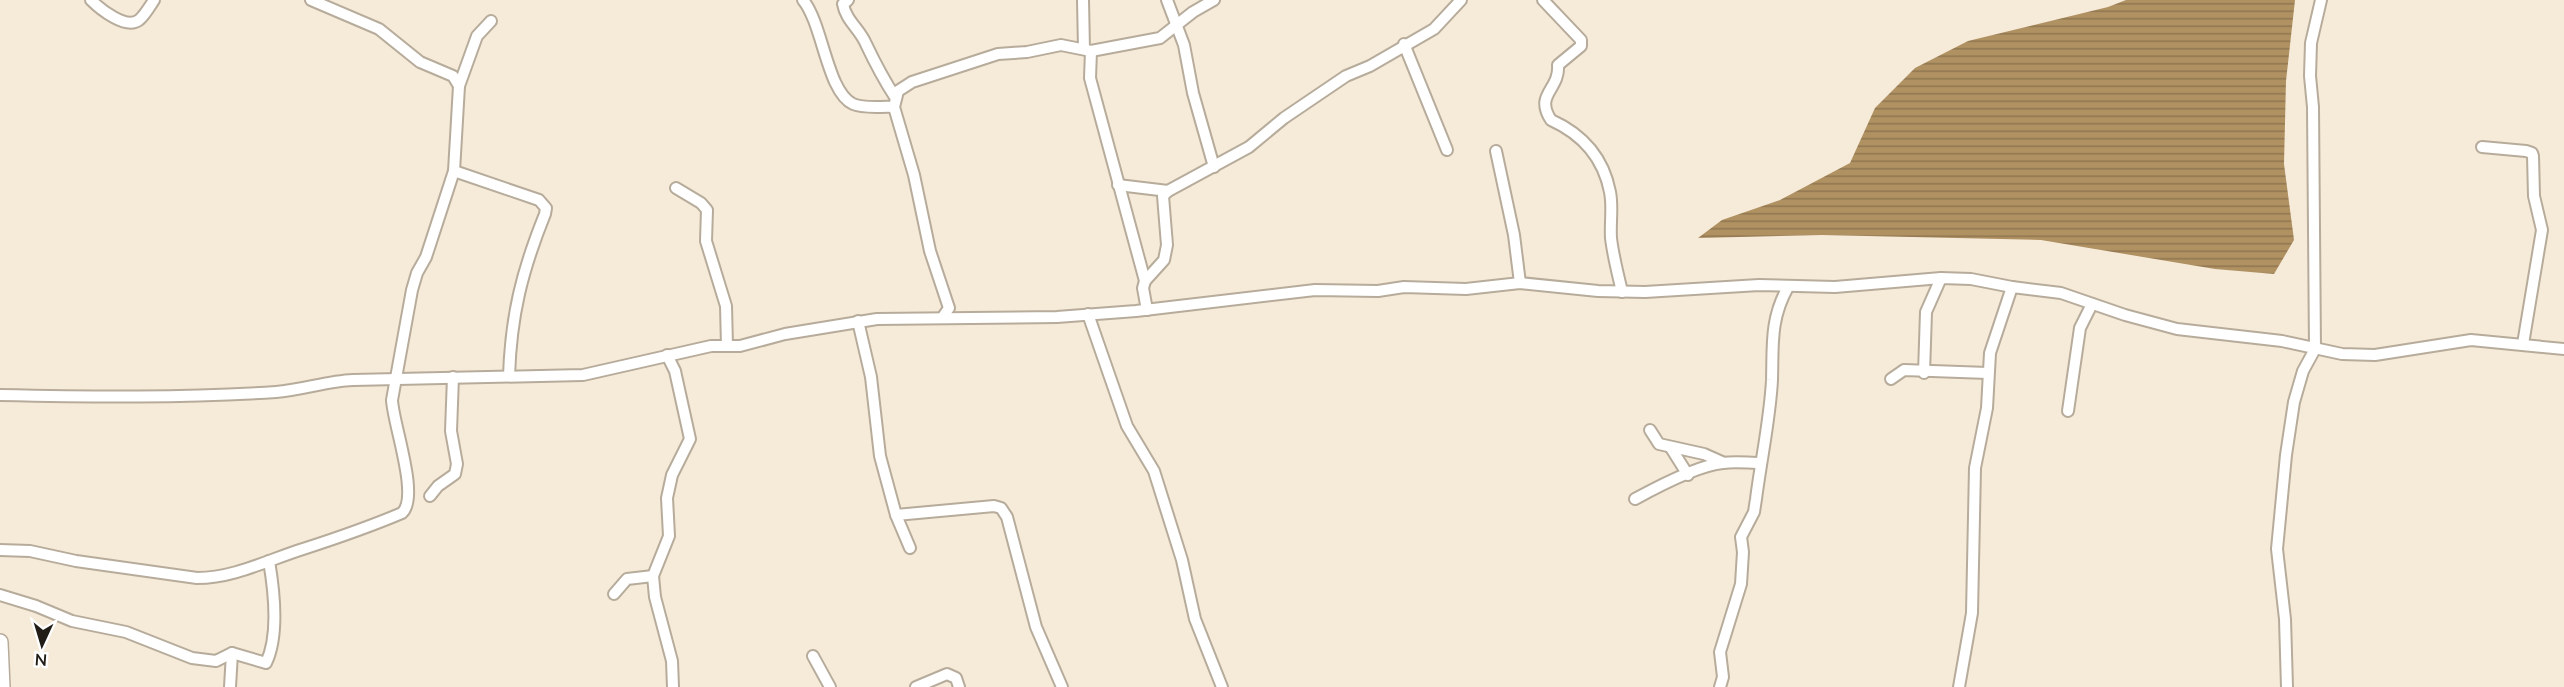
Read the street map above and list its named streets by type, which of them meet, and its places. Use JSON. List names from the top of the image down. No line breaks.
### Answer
{"north":"bottom"}
